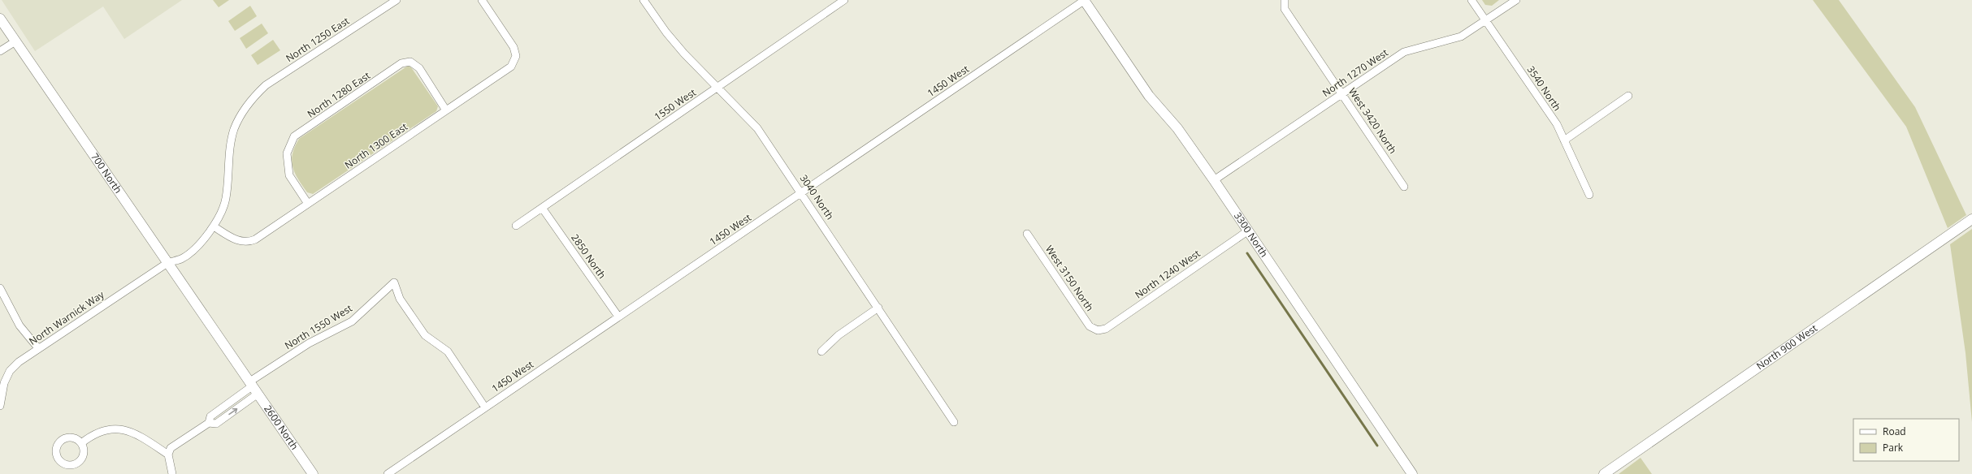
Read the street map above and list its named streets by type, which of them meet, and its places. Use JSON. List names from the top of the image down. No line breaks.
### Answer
{"streets":{"street":["North 1250 East","North 1270 West","1450 West","3540 North","North 1280 East","1550 West","West 3420 North","North 1300 East","700 North","3040 North","3300 North","2850 North","North 1240 West","West 3150 North","North Warnick Way","North 1550 West","North 900 West","2600 North"]},"crossings":[["North 1250 East","North 1300 East"],["North 1270 West","3540 North"],["North 1270 West","West 3420 North"],["North 1270 West","3300 North"],["1450 West","3040 North"],["1450 West","3300 North"],["1450 West","2850 North"],["1450 West","North 1550 West"],["North 1280 East","North 1300 East"],["1550 West","3040 North"],["1550 West","2850 North"],["700 North","North Warnick Way"],["700 North","2600 North"],["3300 North","North 1240 West"],["North 1240 West","West 3150 North"],["North 1550 West","2600 North"]],"legend":["Road","Park"]}
